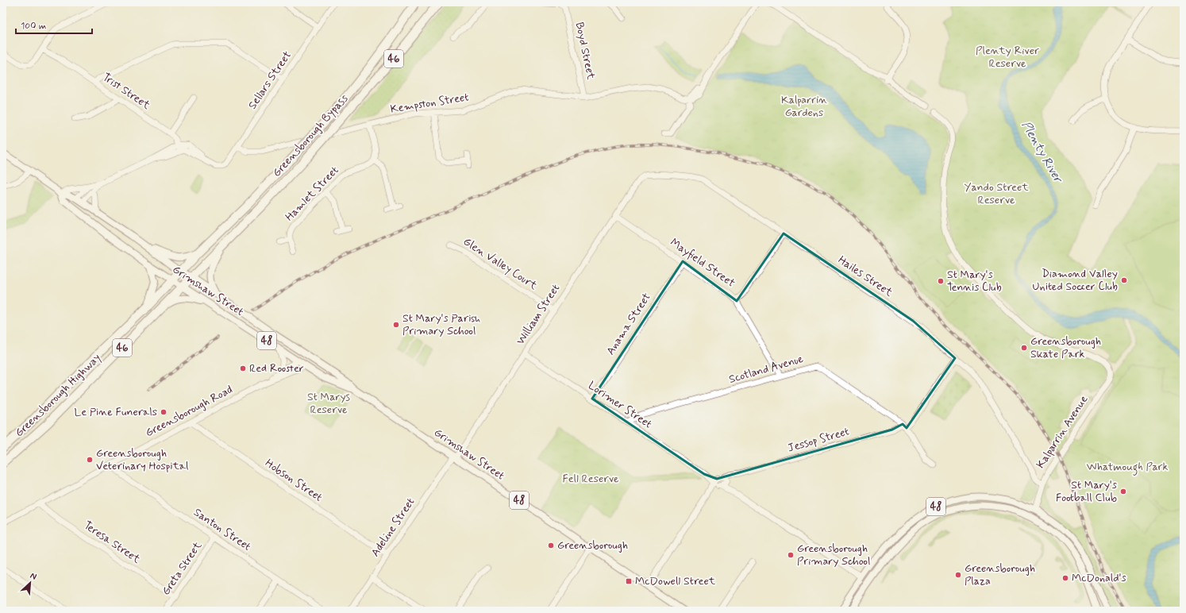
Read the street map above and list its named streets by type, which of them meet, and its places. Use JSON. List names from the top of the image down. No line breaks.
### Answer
{"streets":{"highway":["46","Greensborough Bypass","Greensborough Highway"],"main road":["Grimshaw Street","48","Greensborough Road"],"street":["Boyd Street","Sellars Street","Trist Street","Kempston Street","Hamlet Street","Mayfield Street","Glen Valley Court","Hailes Street","William Street","Anama Street","Scotland Avenue","Lorimer Street","Kalparrin Avenue","Jessop Street","Hobson Street","Adeline Street","Santon Street","Teresa Street","Greta Street"]},"crossings":[["Boyd Street","Kempston Street"],["46","Greensborough Bypass"],["46","Grimshaw Street"],["46","Greensborough Highway"],["Sellars Street","Trist Street"],["Sellars Street","Kempston Street"],["Greensborough Bypass","Grimshaw Street"],["Mayfield Street","William Street"],["Mayfield Street","Anama Street"],["Mayfield Street","Scotland Avenue"],["Glen Valley Court","William Street"],["Hailes Street","William Street"],["Hailes Street","Kalparrin Avenue"],["Grimshaw Street","William Street"],["Grimshaw Street","Greensborough Highway"],["Grimshaw Street","Greensborough Road"],["Grimshaw Street","Jessop Street"],["Grimshaw Street","Adeline Street"],["William Street","Lorimer Street"],["William Street","Adeline Street"],["Anama Street","Lorimer Street"],["48","Lorimer Street"],["Scotland Avenue","Lorimer Street"],["Scotland Avenue","Jessop Street"],["Lorimer Street","Jessop Street"],["Greensborough Road","Hobson Street"],["Greensborough Road","Santon Street"],["Greensborough Road","Teresa Street"],["Hobson Street","Adeline Street"],["Santon Street","Greta Street"],["Teresa Street","Greta Street"]],"water":["Plenty River"],"parks":["Plenty River Reserve","Kalparrin Gardens","Yando Street Reserve","St Marys Reserve","Whatmough Park","Fell Reserve"],"places":{"other":["Diamond Valley United Soccer Club","St Mary's Tennis Club","St Mary's Parish Primary School","Greensborough Skate Park","Red Rooster","Le Pine Funerals","Greensborough Veterinary Hospital","St Mary's Football Club","Greensborough","Greensborough Primary School","Greensborough Plaza","McDonald's"],"transit":["McDowell Street"]},"scale_bar":"100 m","north":"top right"}
